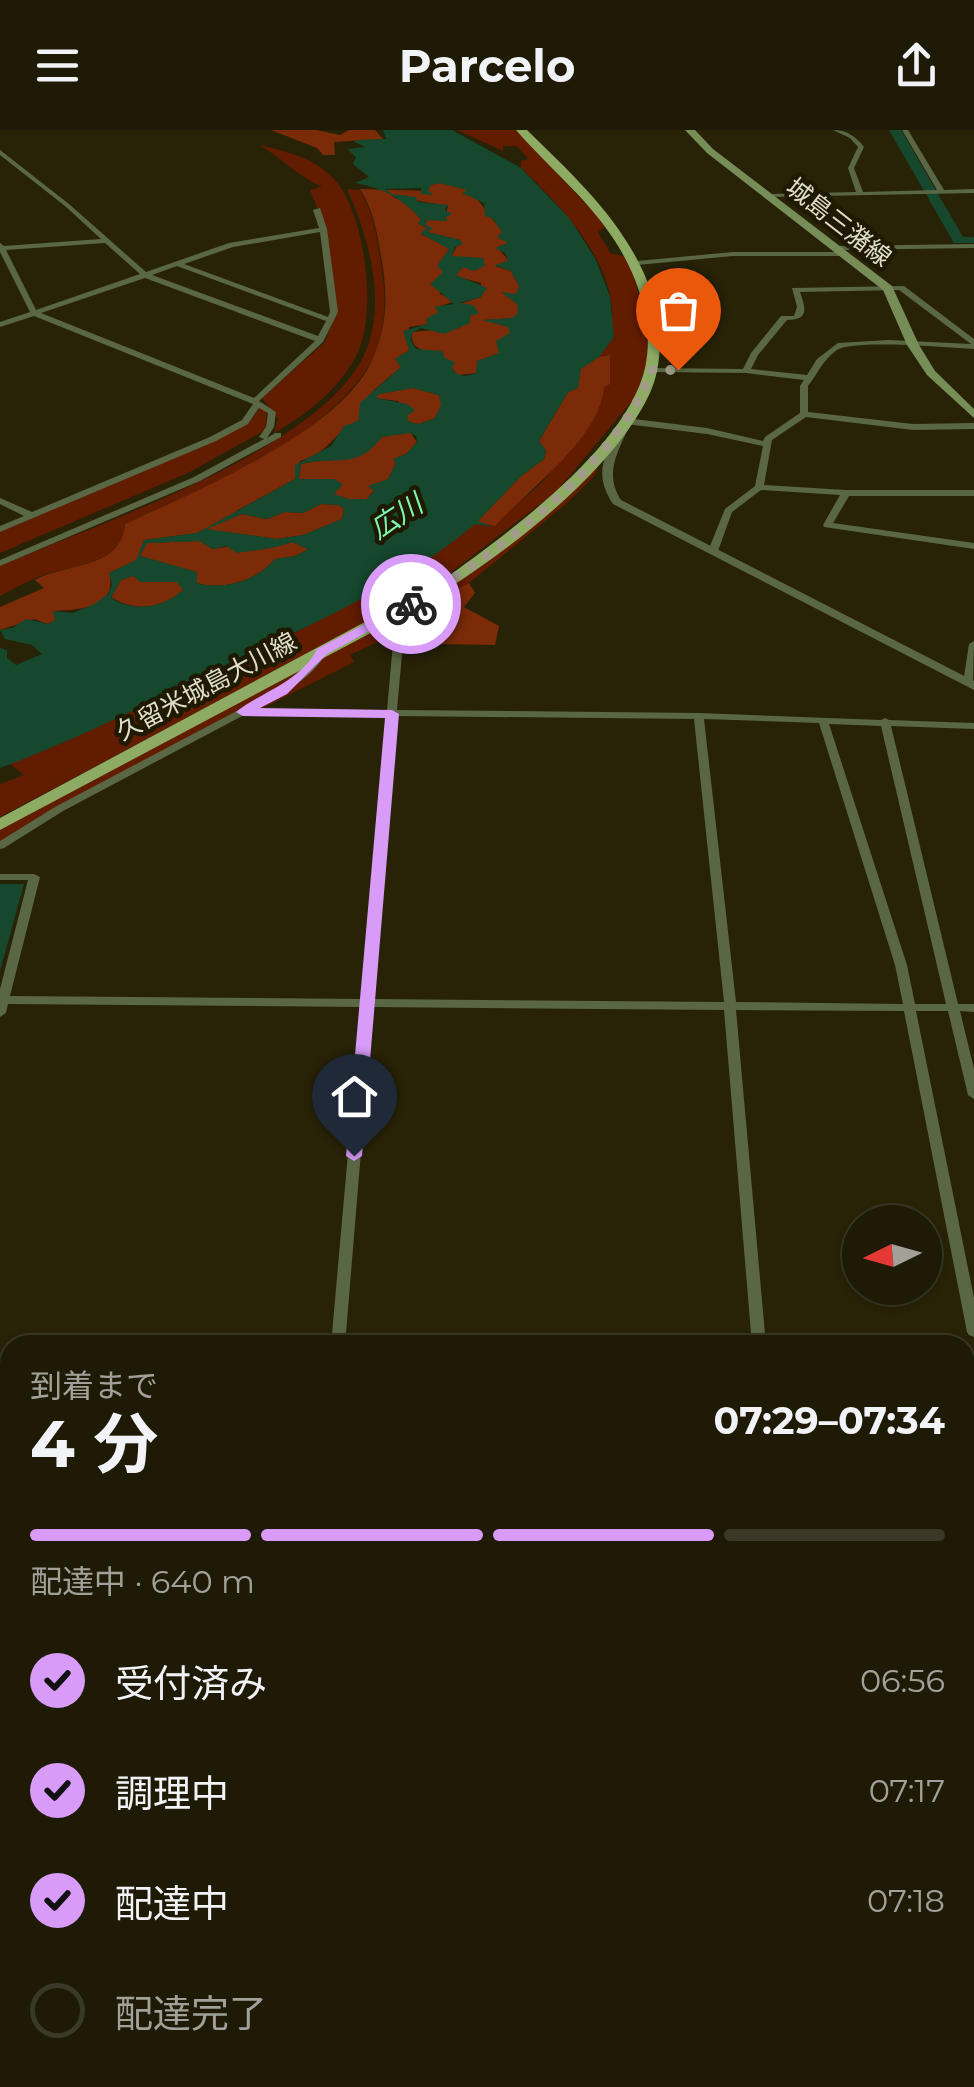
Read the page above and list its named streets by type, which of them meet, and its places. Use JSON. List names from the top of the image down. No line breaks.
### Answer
{"streets":{"main road":["城島三潴線","久留米城島大川線"]},"water":["広川"],"north":"left","page":{"header":"Parcelo","heading":["4 分","到着まで","07:29–07:34"],"bar":"配達中 · 640 m","list":[["受付済み","06:56"],["調理中","07:17"],["配達中","07:18"],"配達完了"]}}
